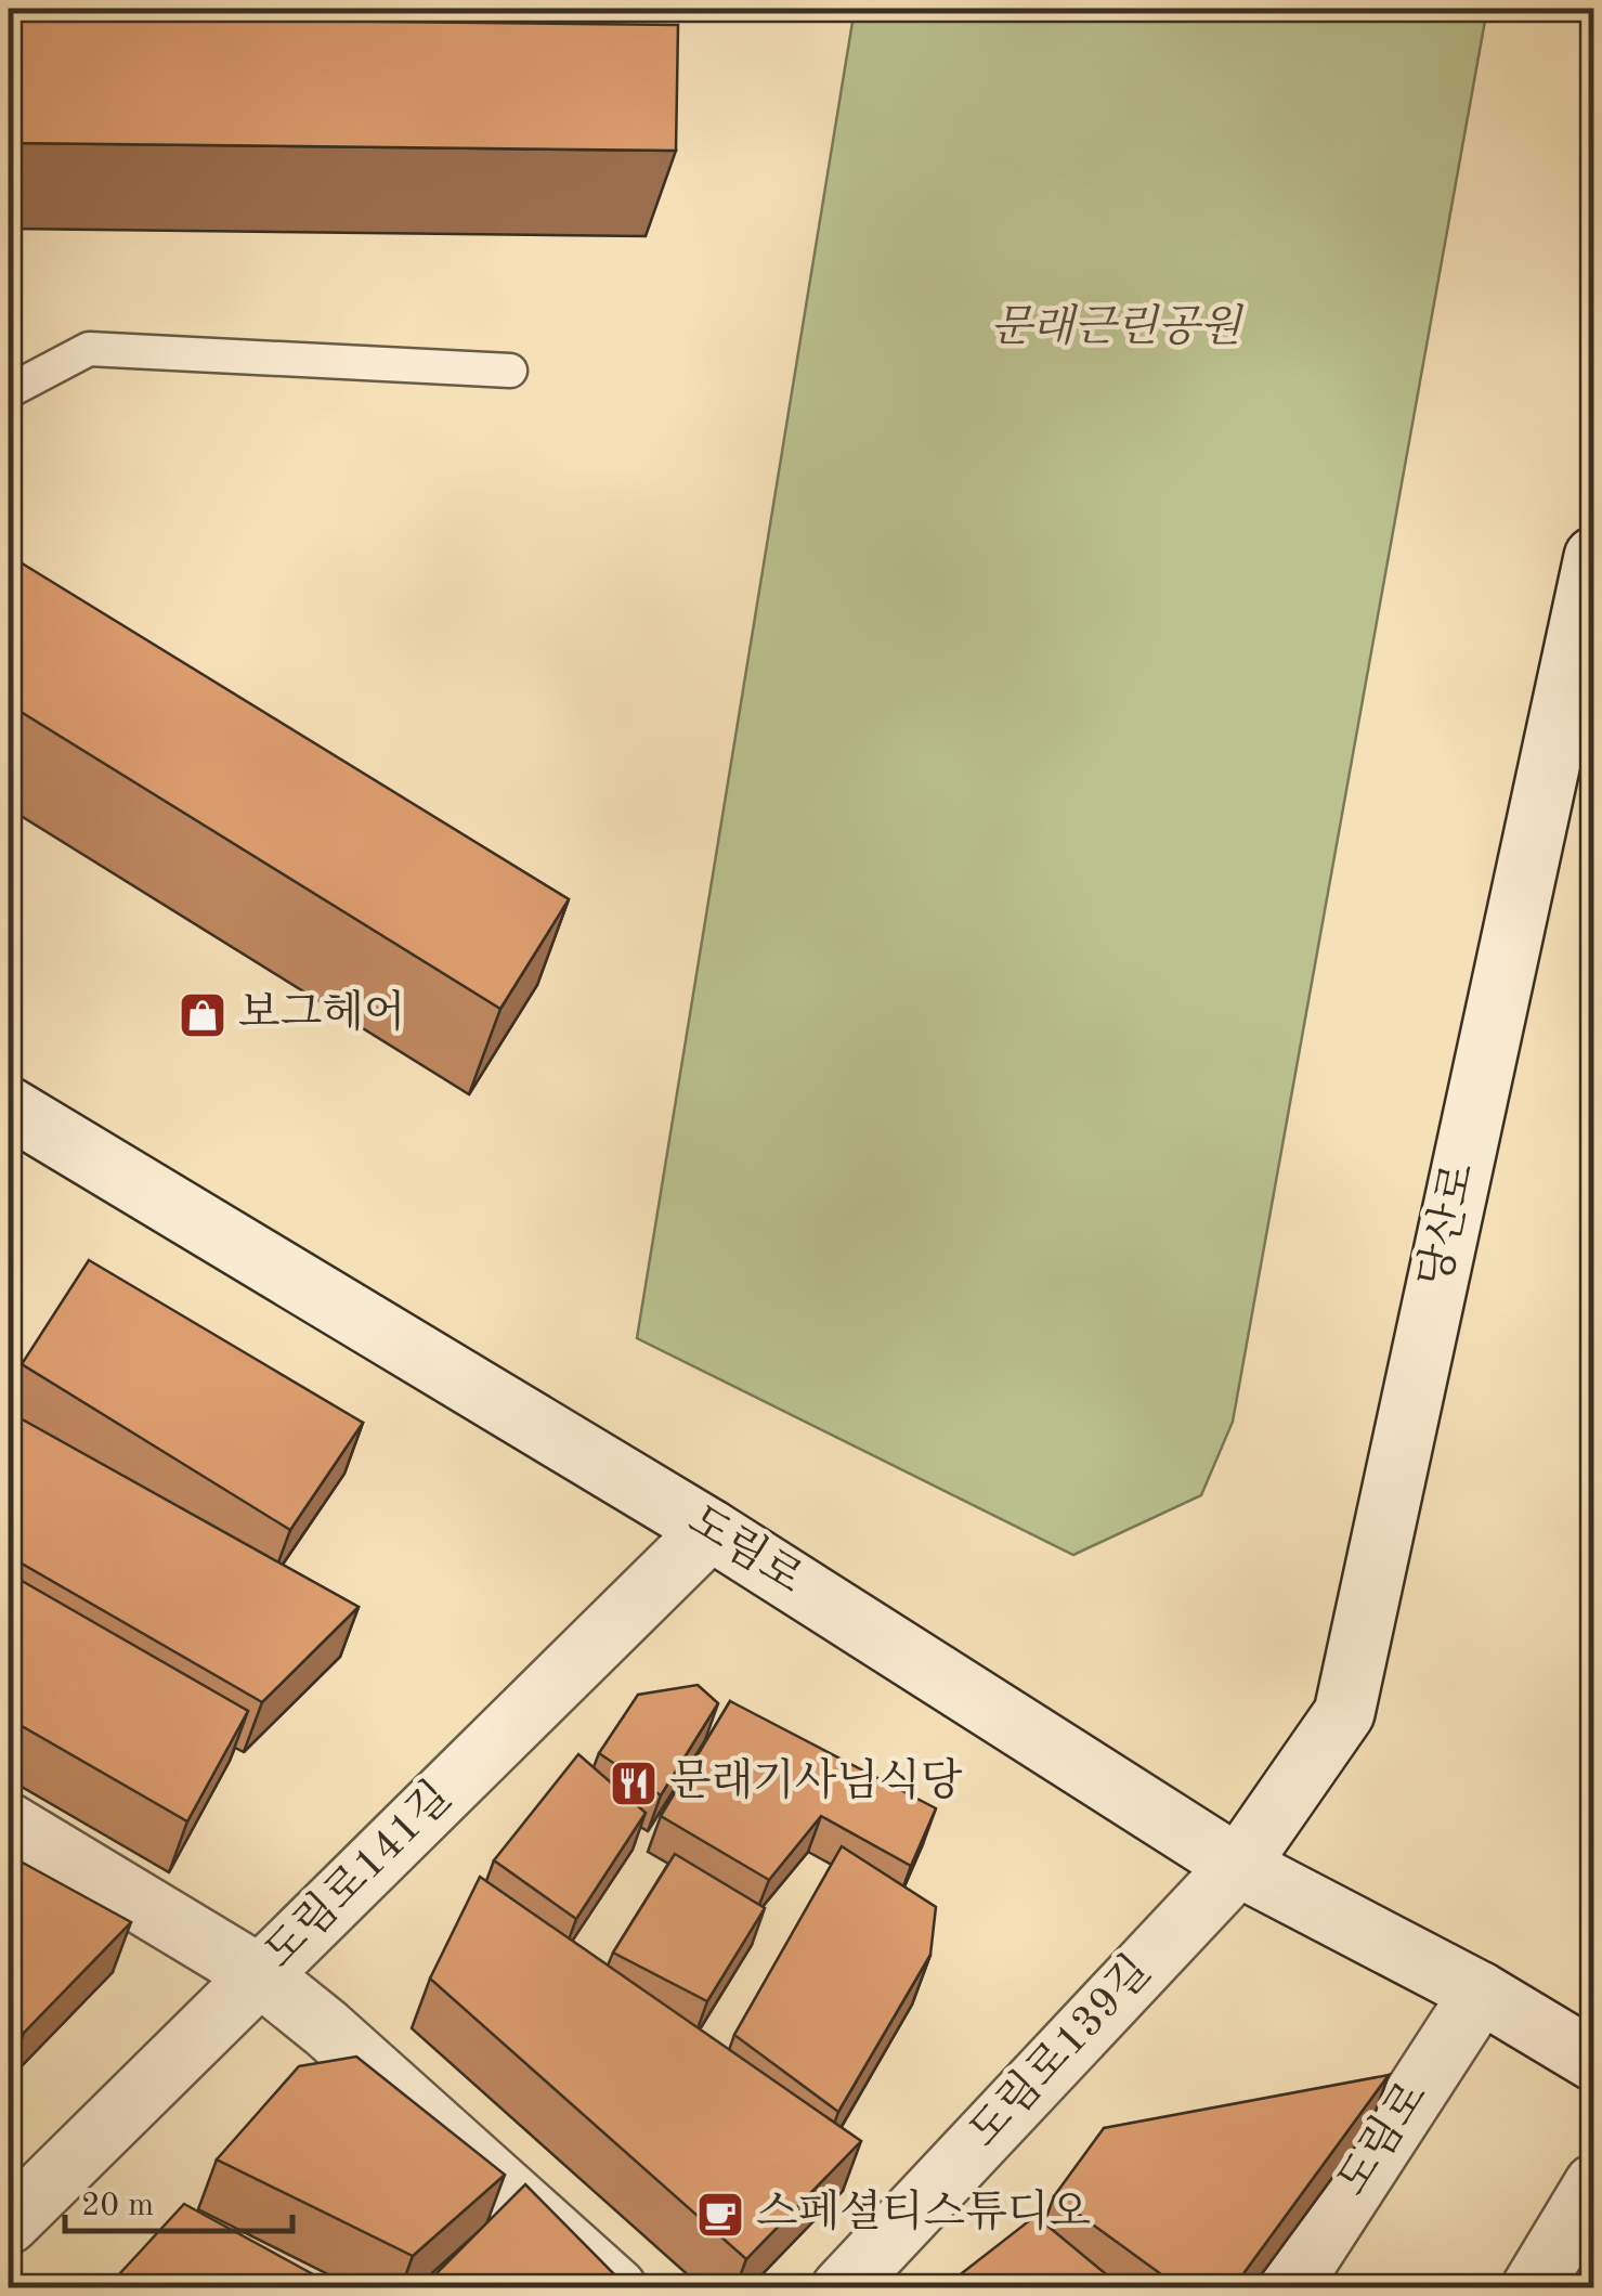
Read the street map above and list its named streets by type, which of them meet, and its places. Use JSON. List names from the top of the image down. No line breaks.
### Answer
{"streets":{"main road":["당산로","도림로","도림로141길","도림로139길"]},"crossings":[["당산로","도림로"],["당산로","도림로139길"],["도림로","도림로141길"],["도림로","도림로139길"]],"parks":["문래근린공원"],"places":{"shop":["보그헤어"],"restaurant":["문래기사님식당"],"cafe":["스페셜티스튜디오"]},"scale_bar":"20 m"}
